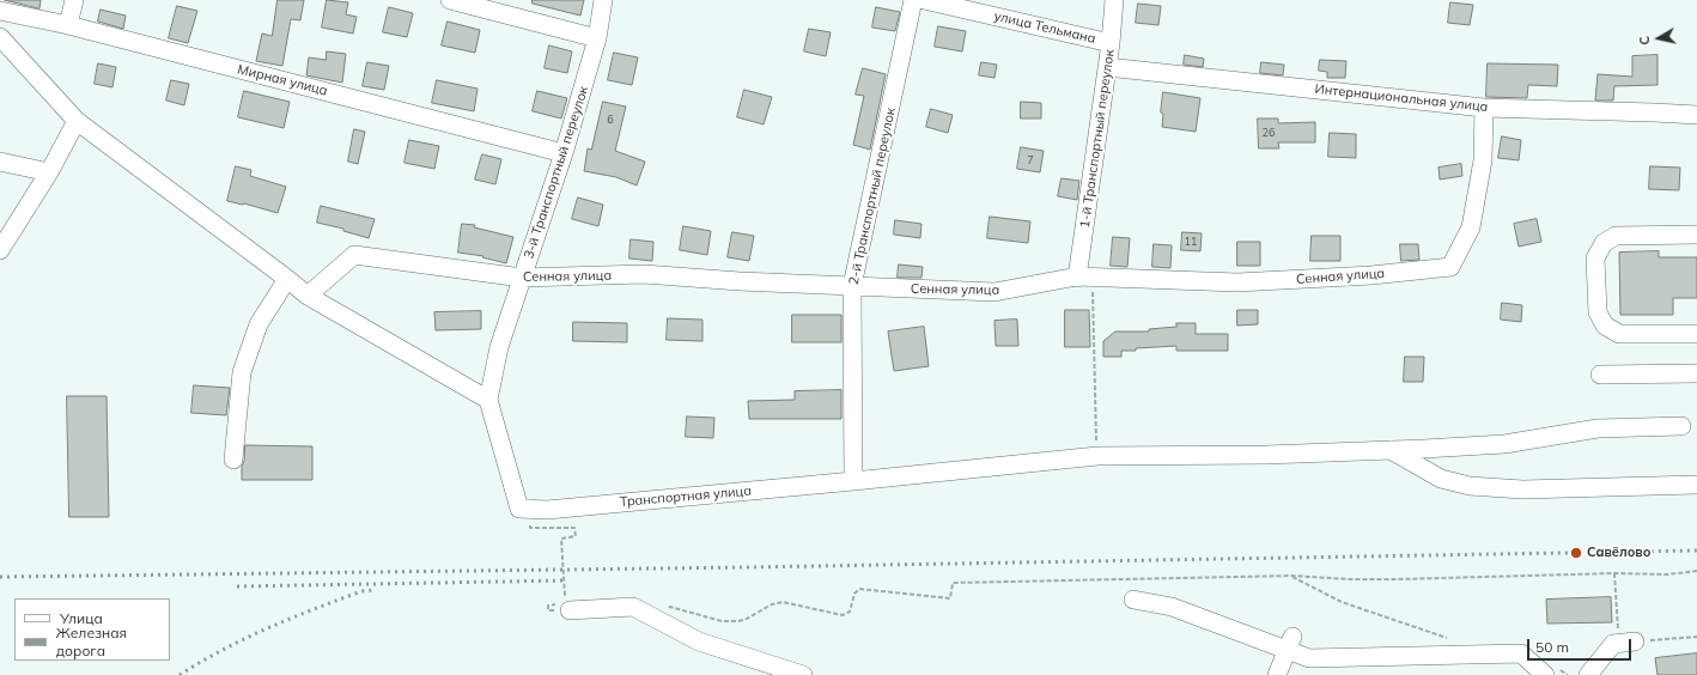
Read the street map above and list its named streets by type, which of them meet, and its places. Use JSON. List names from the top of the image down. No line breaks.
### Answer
{"streets":{"street":["улица Тельмана","Мирная улица","Интернациональная улица","1-й Транспортный переулок","3-й Транспортный переулок","2-й Транспортный переулок","Сенная улица","Транспортная улица"]},"crossings":[["улица Тельмана","1-й Транспортный переулок"],["Мирная улица","3-й Транспортный переулок"],["Интернациональная улица","1-й Транспортный переулок"],["Интернациональная улица","Сенная улица"],["1-й Транспортный переулок","Сенная улица"],["3-й Транспортный переулок","Сенная улица"],["3-й Транспортный переулок","Транспортная улица"],["2-й Транспортный переулок","Сенная улица"],["2-й Транспортный переулок","Транспортная улица"]],"places":["Савёлово"],"house_numbers":["6","26","7","11"],"legend":["Улица","Железная дорога"],"scale_bar":"50 m","north":"left"}
